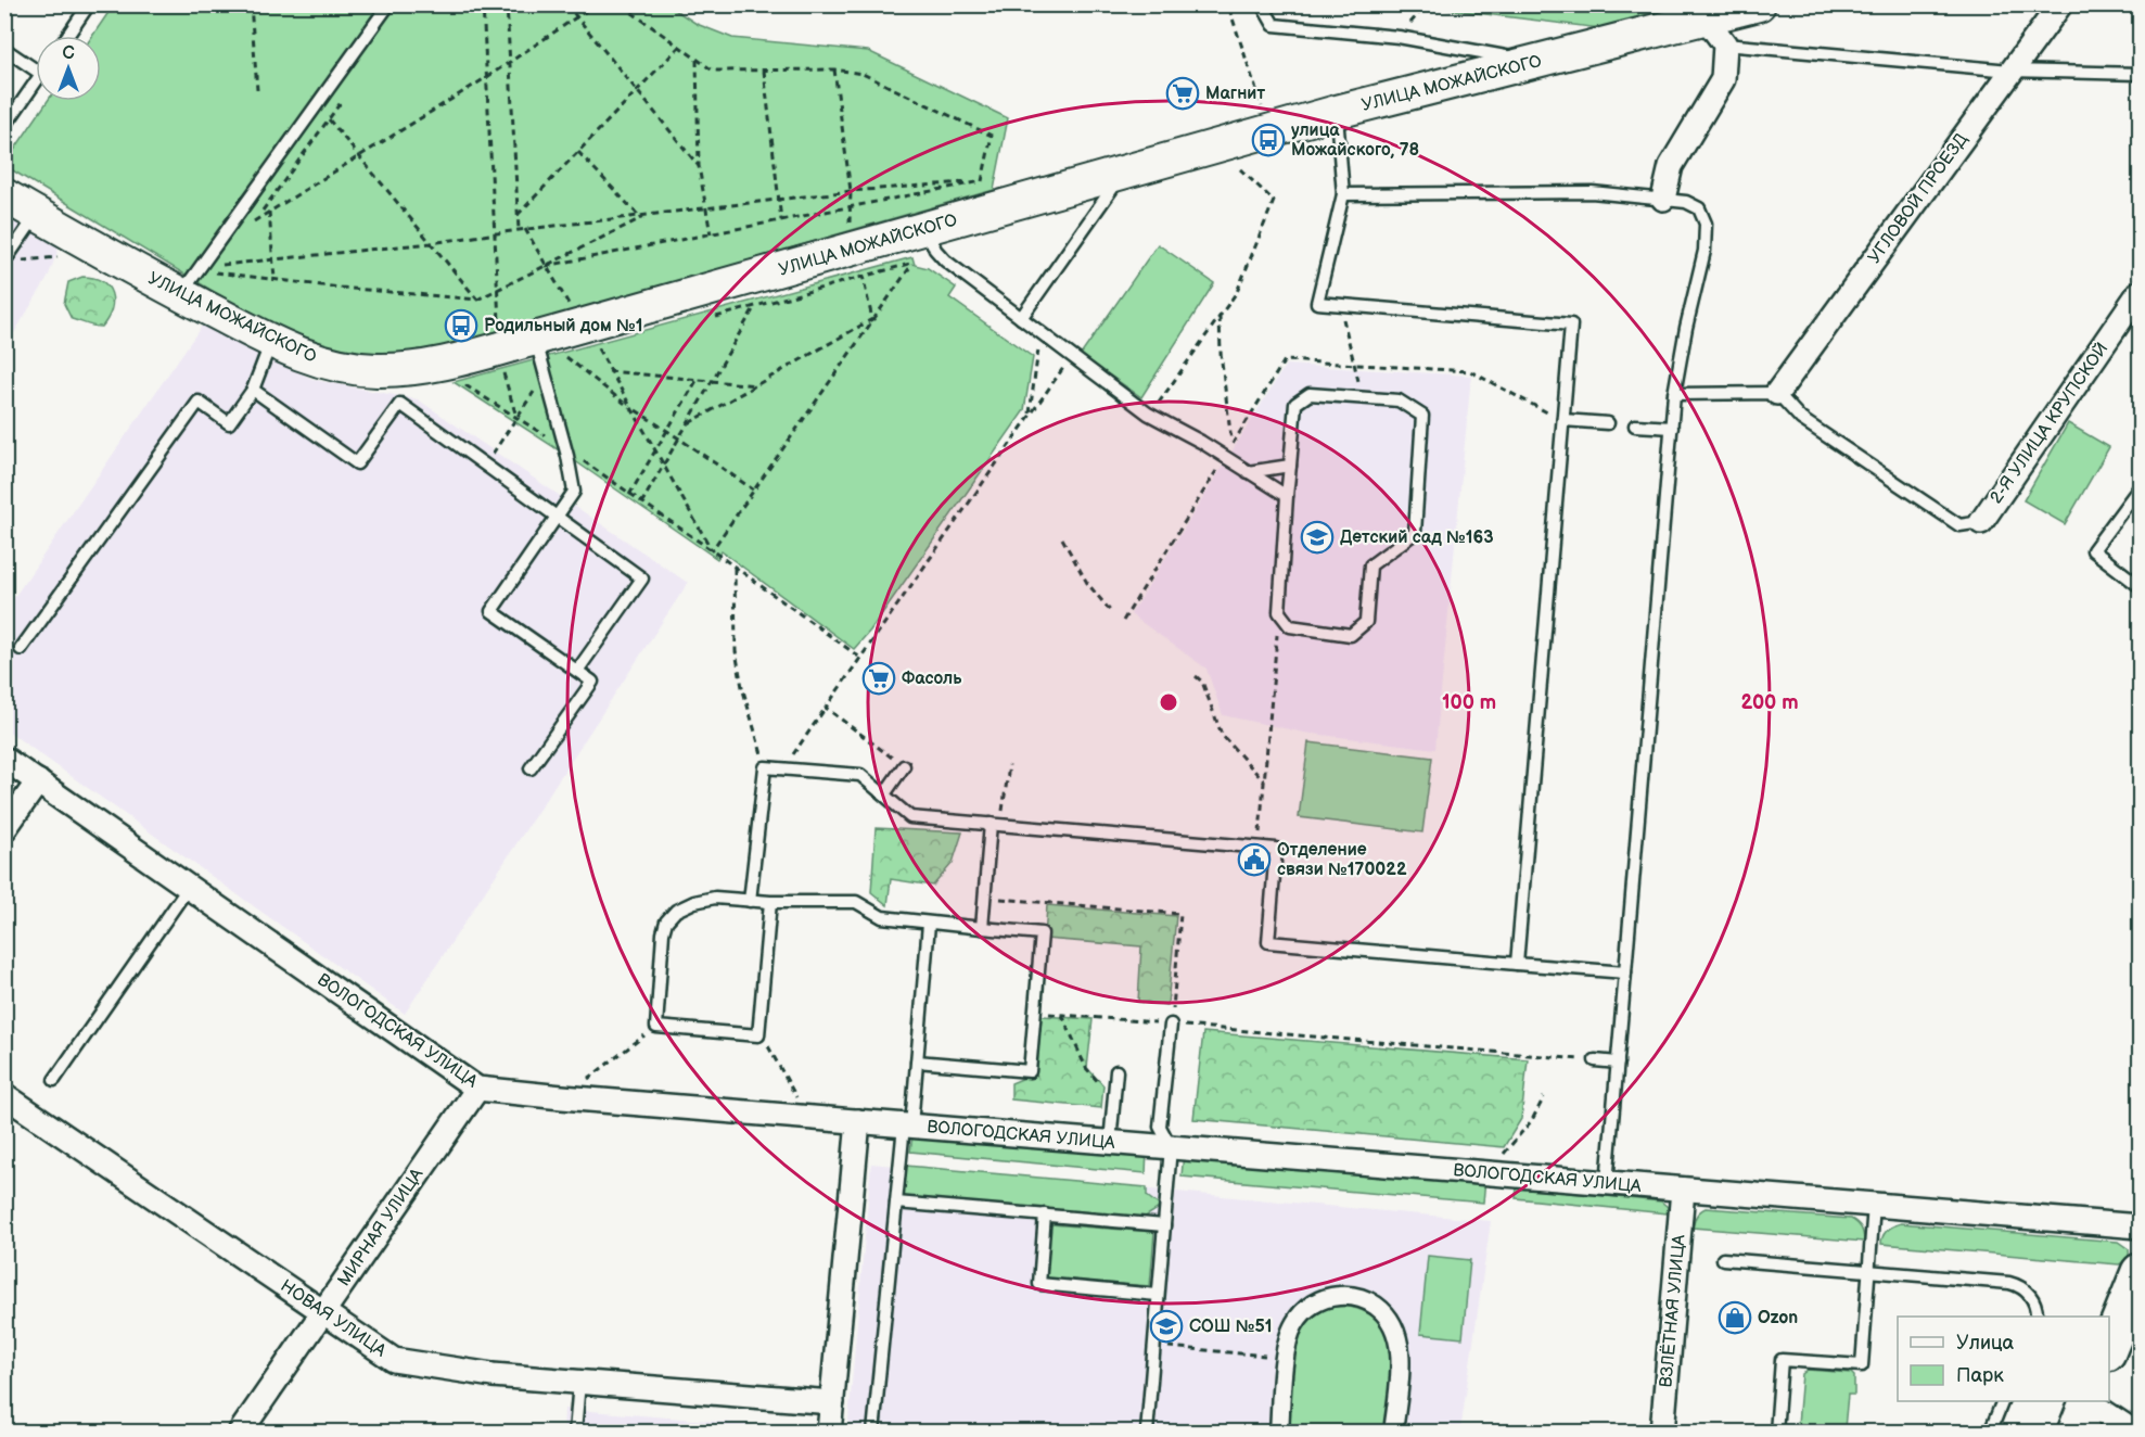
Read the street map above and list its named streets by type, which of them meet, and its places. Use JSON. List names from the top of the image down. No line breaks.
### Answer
{"streets":{"main road":["УЛИЦА МОЖАЙСКОГО"],"street":["УГЛОВОЙ ПРОЕЗД","2-Я УЛИЦА КРУПСКОЙ","ВОЛОГОДСКАЯ УЛИЦА","МИРНАЯ УЛИЦА","ВЗЛЁТНАЯ УЛИЦА","НОВАЯ УЛИЦА"]},"crossings":[["ВОЛОГОДСКАЯ УЛИЦА","МИРНАЯ УЛИЦА"],["ВОЛОГОДСКАЯ УЛИЦА","ВЗЛЁТНАЯ УЛИЦА"],["МИРНАЯ УЛИЦА","НОВАЯ УЛИЦА"]],"places":{"supermarket":["Магнит","Фасоль"],"bus stop":["улица Можайского, 78","Родильный дом №1"],"school or university":["Детский сад №163","СОШ №51"],"public building":["Отделение связи №170022"],"shop":["Ozon"]},"legend":["Улица","Парк"],"north":"top","rings":["100 m","200 m"]}
